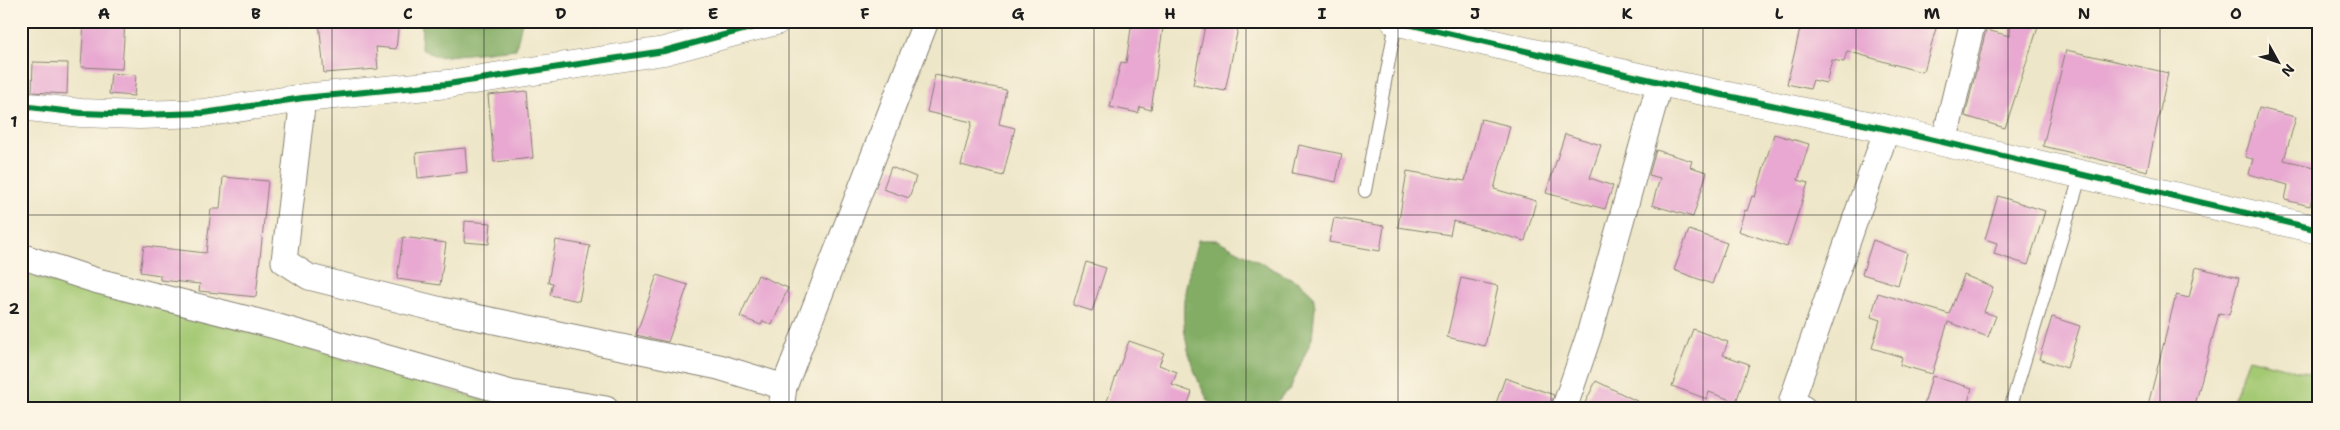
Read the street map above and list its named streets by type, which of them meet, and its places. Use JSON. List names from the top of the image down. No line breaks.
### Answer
{"north":"bottom right","grid":{"columns":["A","B","C","D","E","F","G","H","I","J","K","L","M","N","O"],"rows":["1","2"]}}
